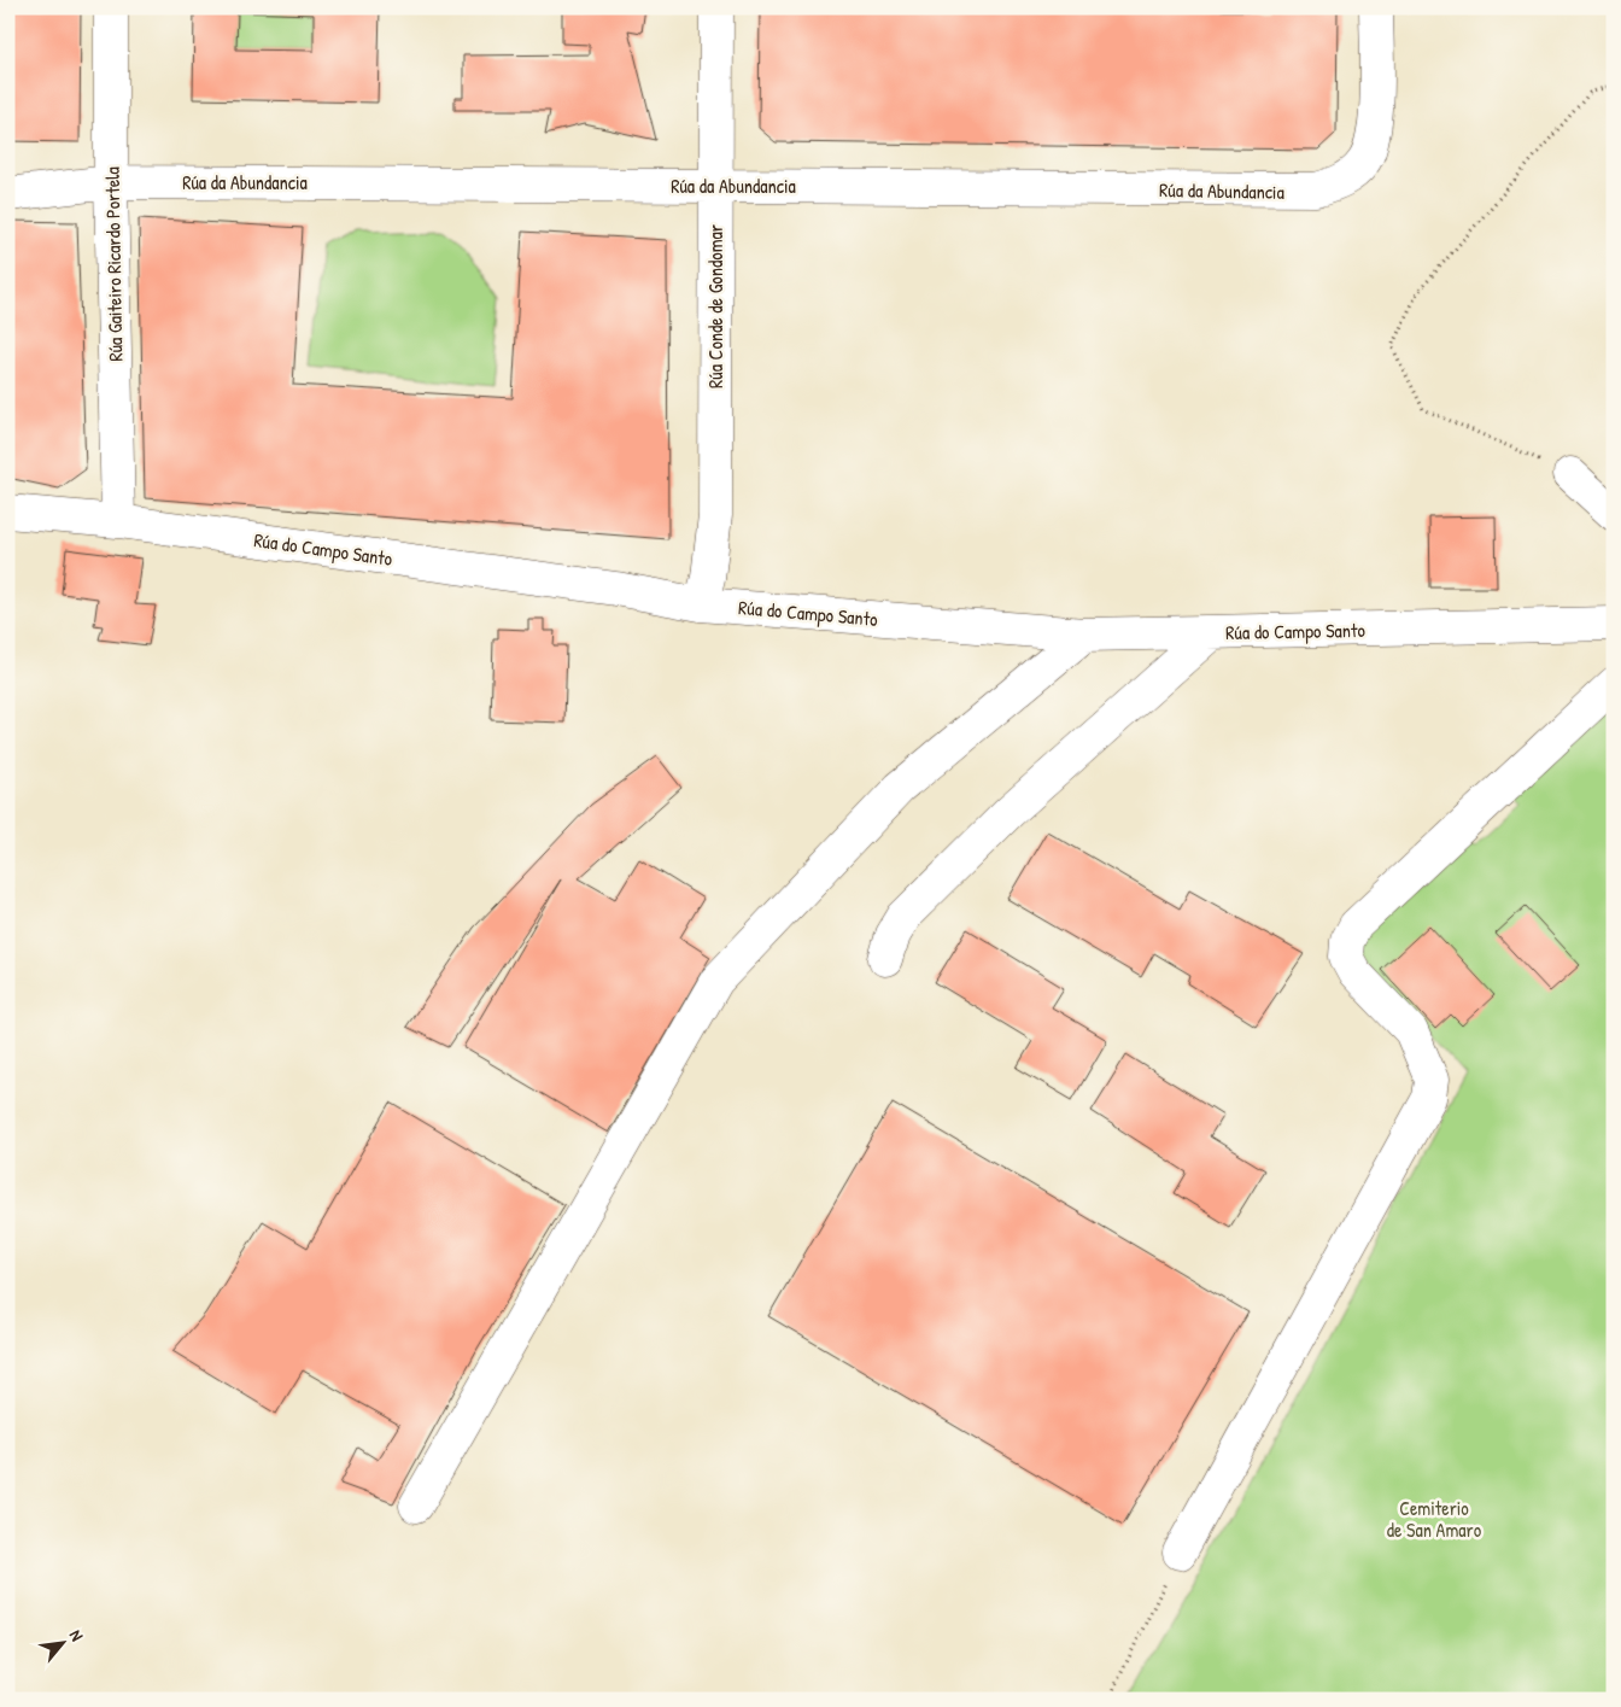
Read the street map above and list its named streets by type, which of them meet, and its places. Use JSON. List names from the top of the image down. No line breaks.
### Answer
{"streets":{"street":["Rúa da Abundancia","Rúa Gaiteiro Ricardo Portela","Rúa Conde de Gondomar","Rúa do Campo Santo"]},"crossings":[["Rúa da Abundancia","Rúa Gaiteiro Ricardo Portela"],["Rúa da Abundancia","Rúa Conde de Gondomar"],["Rúa Gaiteiro Ricardo Portela","Rúa do Campo Santo"],["Rúa Conde de Gondomar","Rúa do Campo Santo"]],"parks":["Cemiterio de San Amaro"],"north":"top right"}
